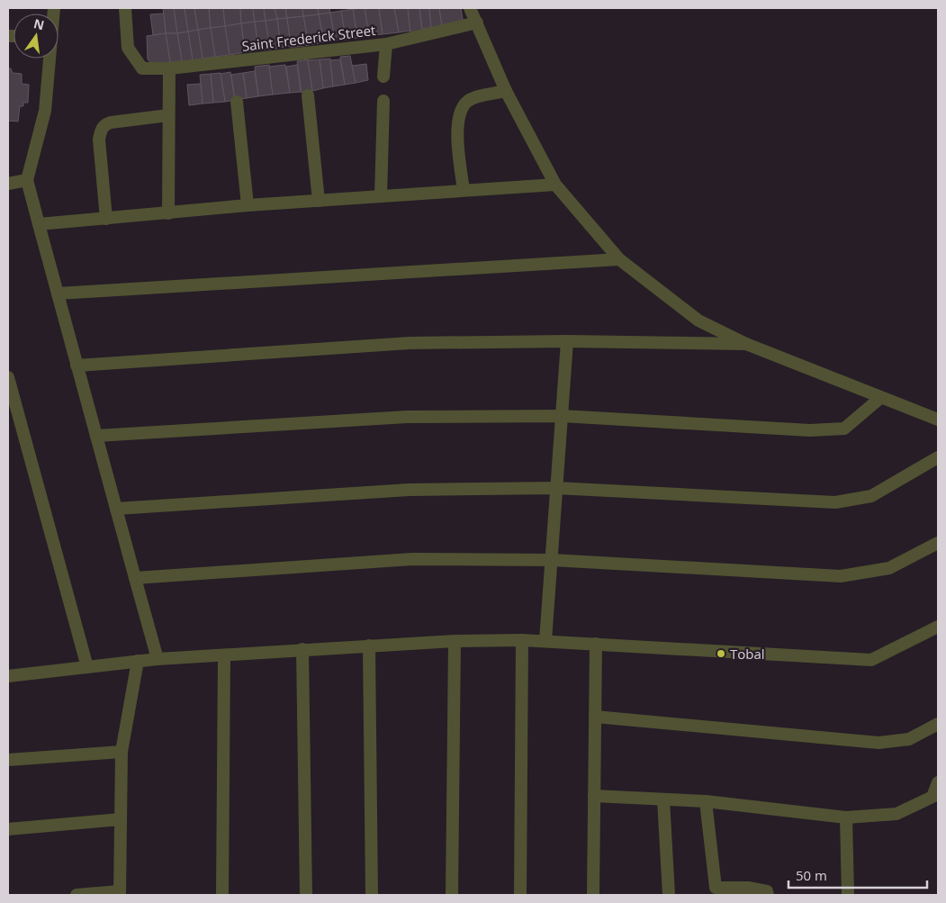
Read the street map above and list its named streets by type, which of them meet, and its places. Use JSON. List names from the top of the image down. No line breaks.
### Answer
{"streets":{"street":["Saint Frederick Street"]},"places":["Tobal"],"scale_bar":"50 m","north":"top"}
